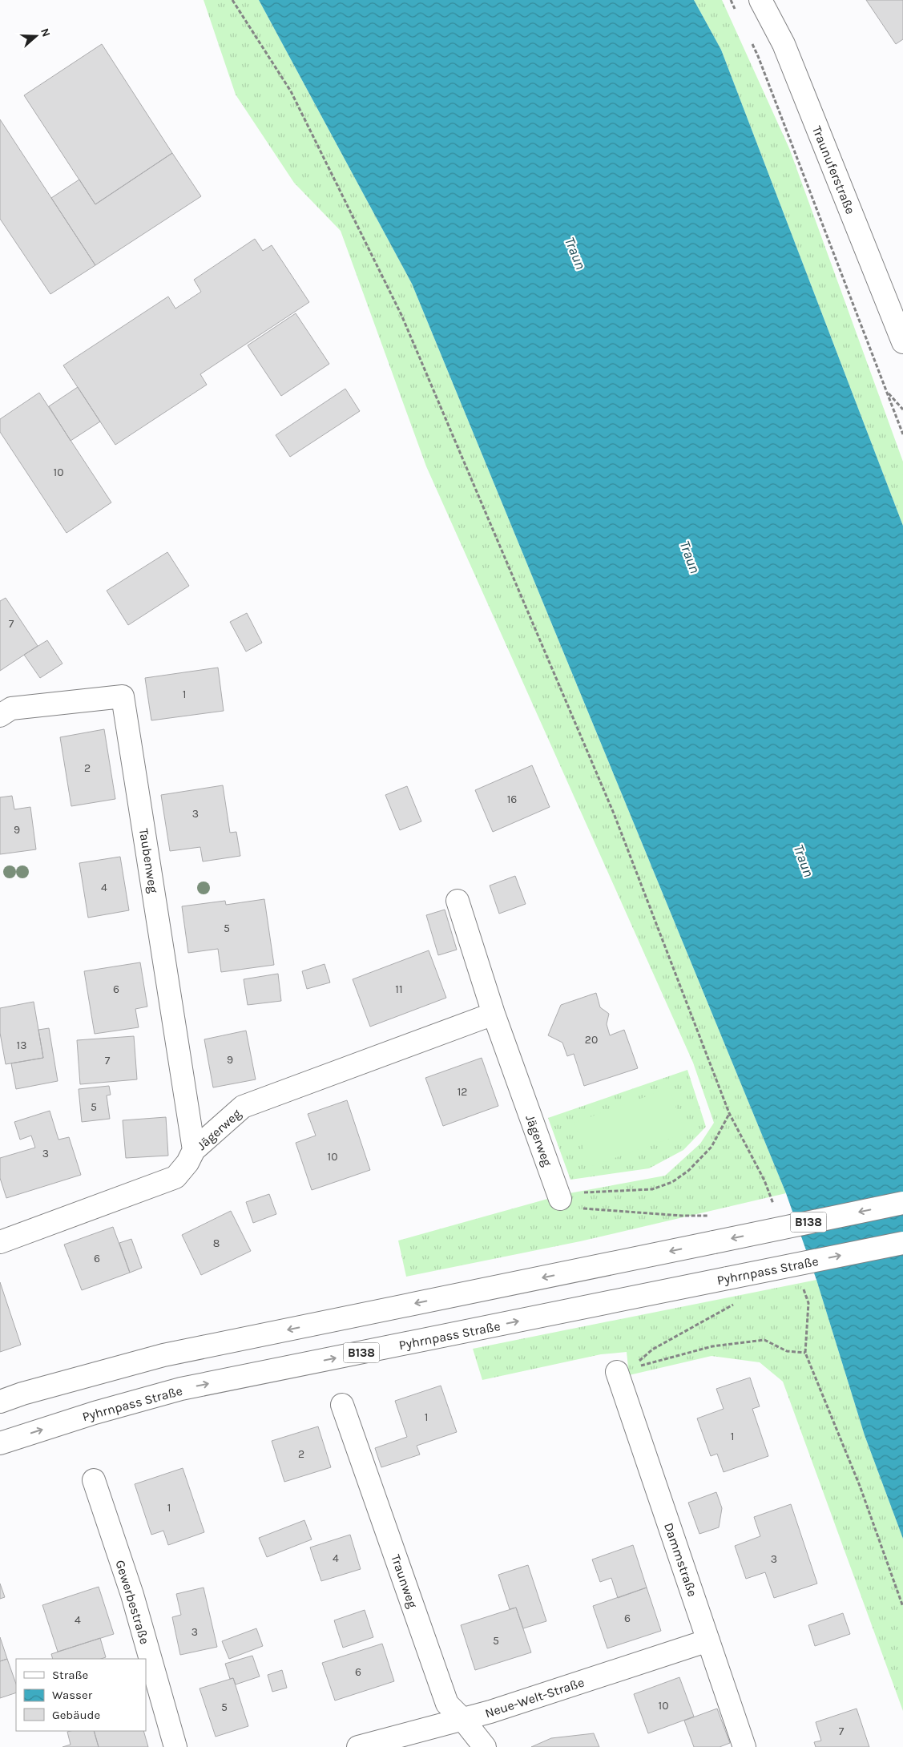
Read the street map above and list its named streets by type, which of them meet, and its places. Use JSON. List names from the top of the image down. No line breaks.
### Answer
{"streets":{"street":["Traunuferstraße","Taubenweg","Jägerweg","B138","Pyhrnpass Straße","Dammstraße","Traunweg","Gewerbestraße","Neue-Welt-Straße"]},"crossings":[["Taubenweg","Jägerweg"],["Dammstraße","Neue-Welt-Straße"],["Traunweg","Neue-Welt-Straße"]],"water":["Traun"],"house_numbers":["10","7","1","2","16","3","9","4","5","6","11","20","13","9","7","12","5","3","10","8","6","1","1","2","1","4","3","6","4","3","5","6","10","5","7"],"legend":["Straße","Wasser","Gebäude"],"north":"right"}
